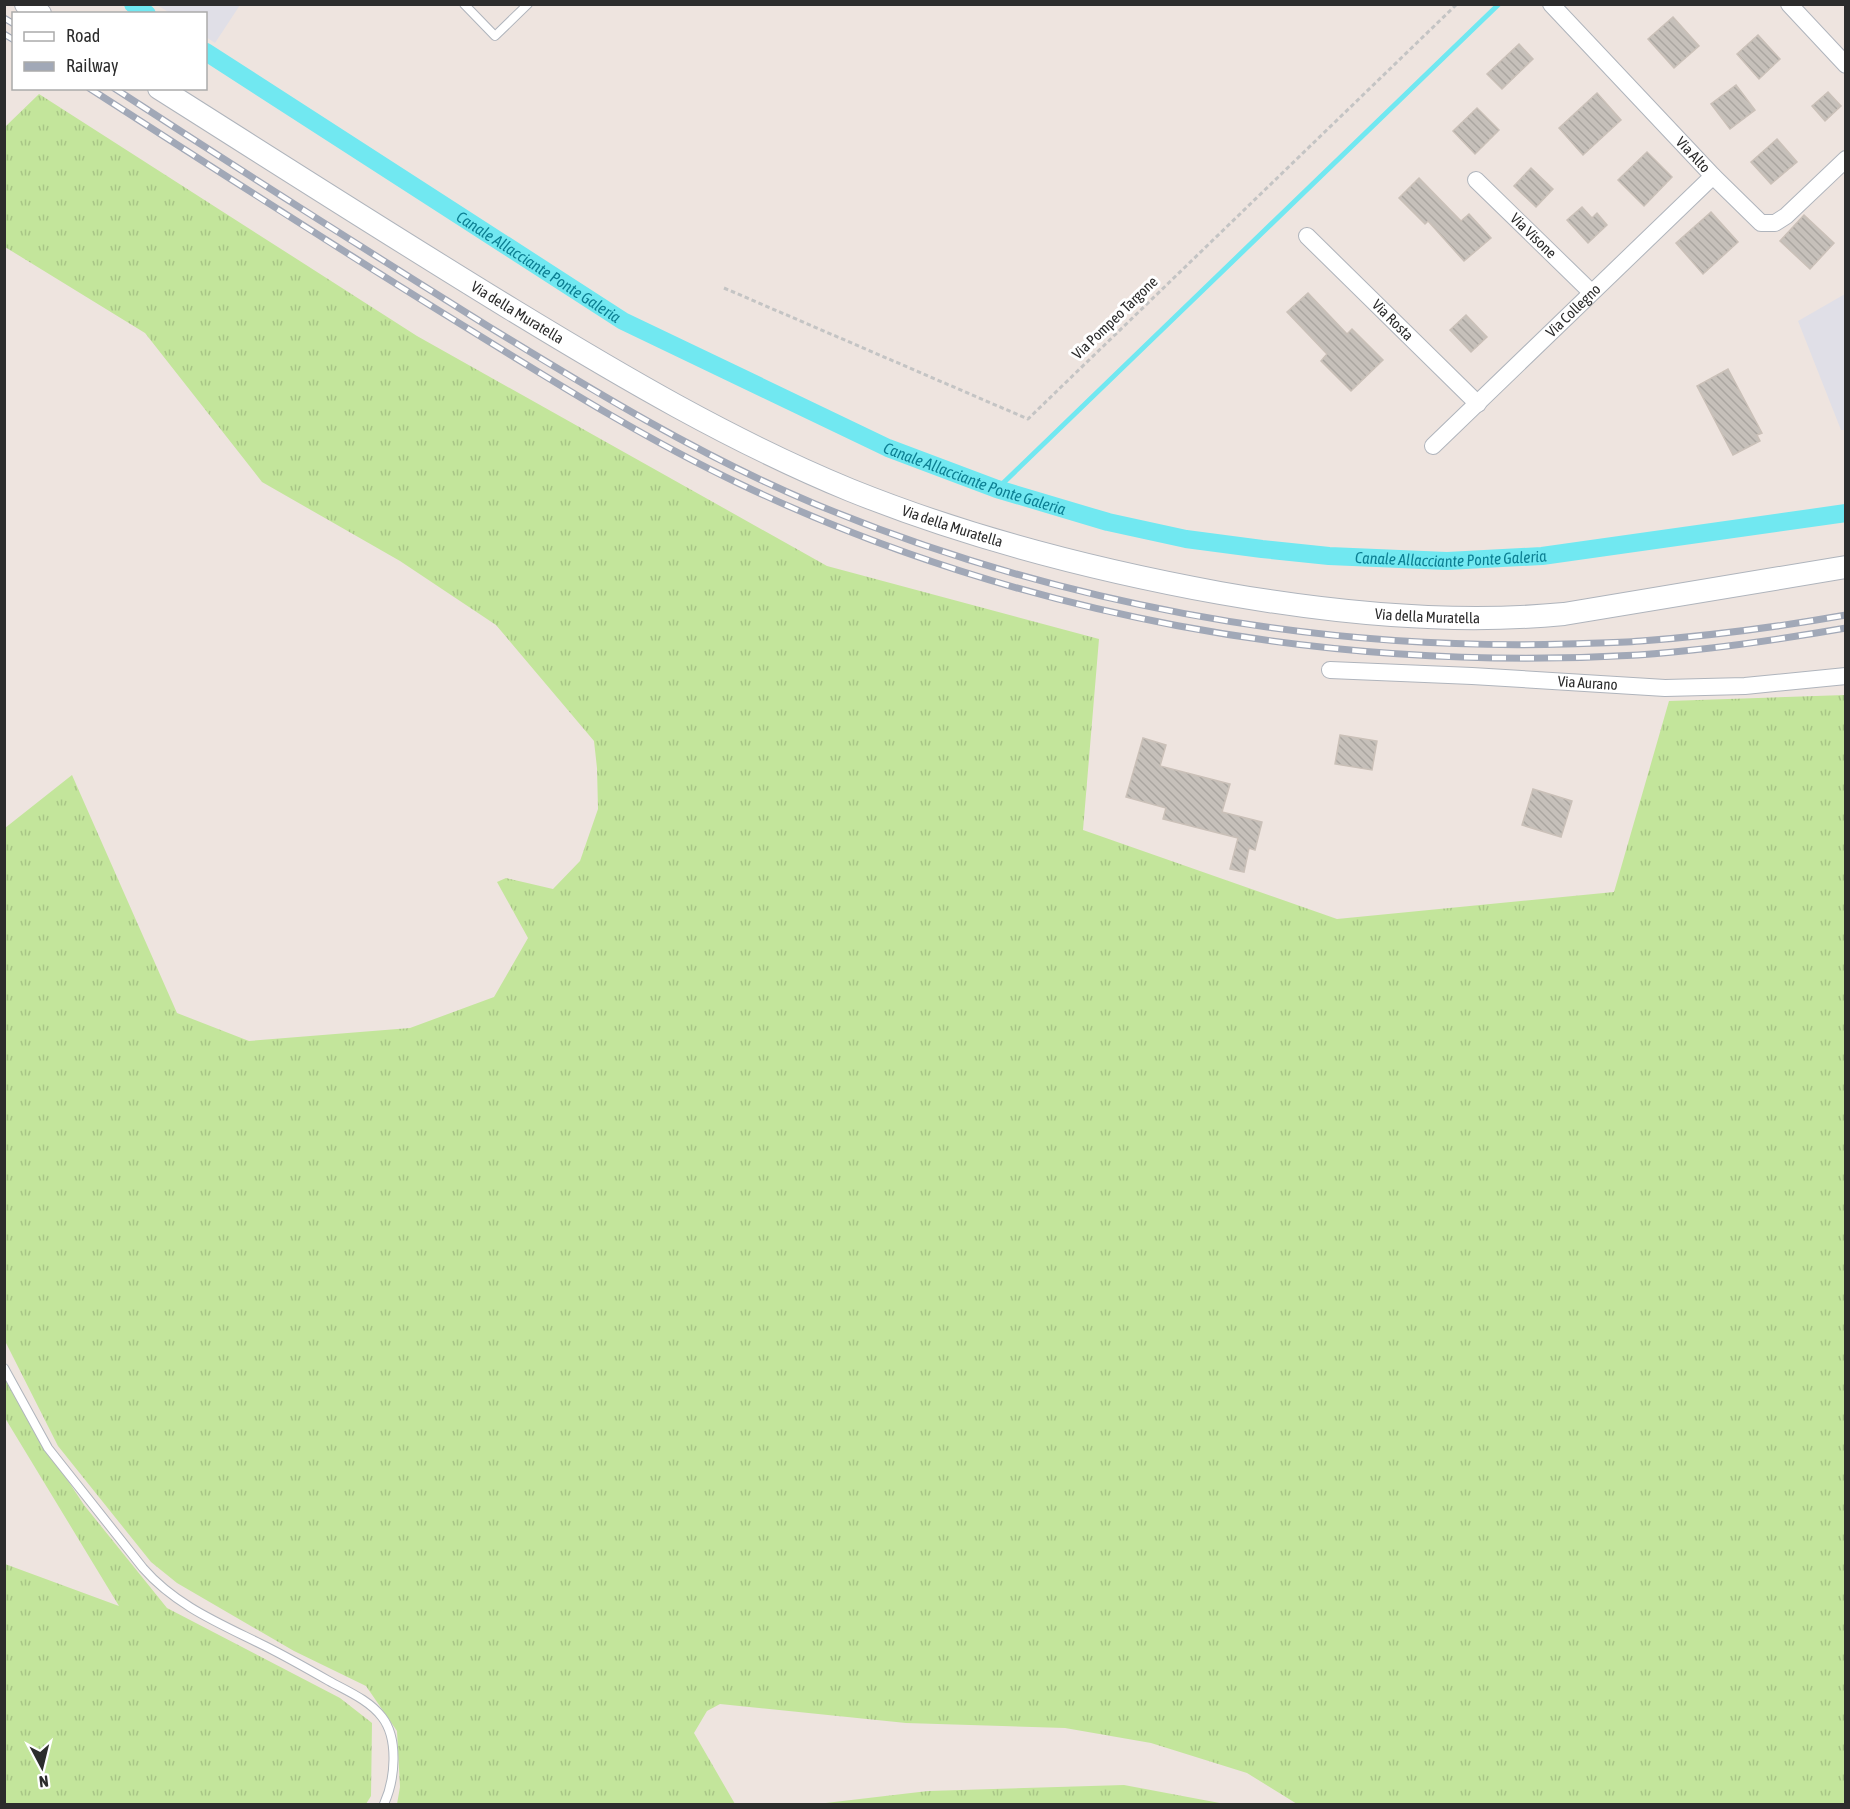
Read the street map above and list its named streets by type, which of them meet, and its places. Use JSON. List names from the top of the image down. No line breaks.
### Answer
{"streets":{"street":["Via Alto","Via Visone","Via Collegno","Via della Muratella","Via Rosta","Via Aurano"],"path":["Via Pompeo Targone"]},"crossings":[["Via Alto","Via Collegno"],["Via Visone","Via Collegno"],["Via Collegno","Via Rosta"]],"water":["Canale Allacciante Ponte Galeria"],"legend":["Road","Railway"],"north":"bottom"}
